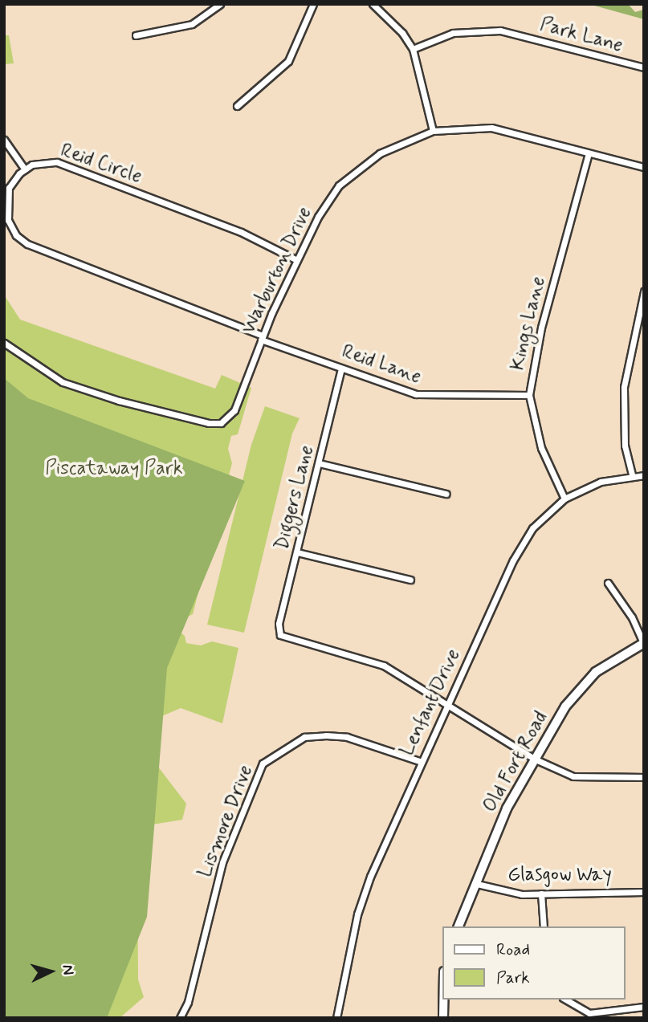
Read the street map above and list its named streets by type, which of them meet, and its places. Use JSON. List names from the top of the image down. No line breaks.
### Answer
{"streets":{"main road":["Old Fort Road"],"street":["Park Lane","Reid Circle","Warburton Drive","Kings Lane","Reid Lane","Diggers Lane","Lenfant Drive","Lismore Drive","Glasgow Way"]},"crossings":[["Reid Circle","Warburton Drive"],["Warburton Drive","Kings Lane"],["Warburton Drive","Reid Lane"],["Kings Lane","Reid Lane"],["Kings Lane","Lenfant Drive"],["Reid Lane","Diggers Lane"],["Diggers Lane","Lenfant Drive"],["Lenfant Drive","Lismore Drive"],["Old Fort Road","Glasgow Way"]],"parks":["Piscataway Park"],"legend":["Road","Park"],"north":"right"}
